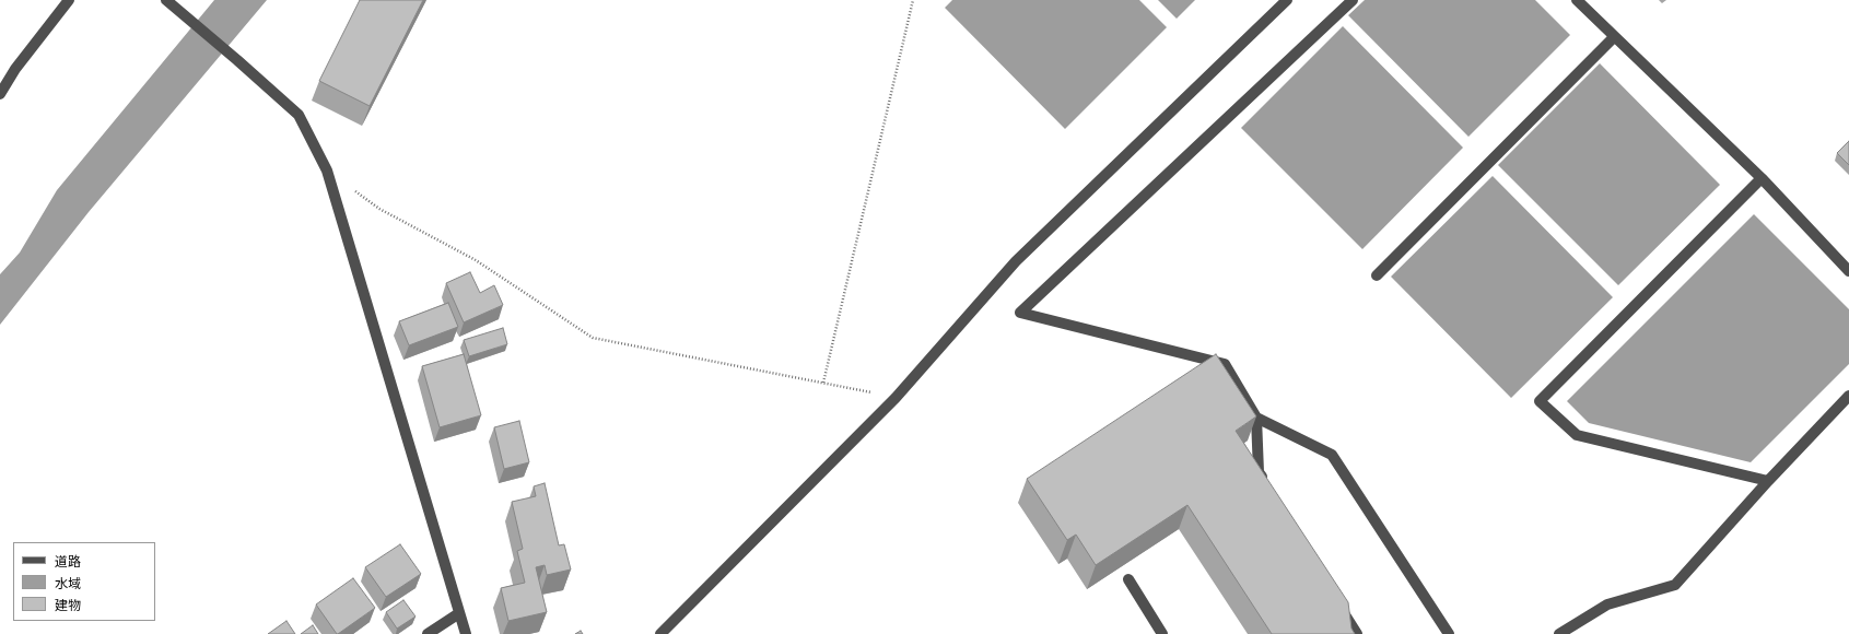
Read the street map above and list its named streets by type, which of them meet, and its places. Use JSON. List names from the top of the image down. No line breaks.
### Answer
{"legend":["道路","水域","建物"]}
